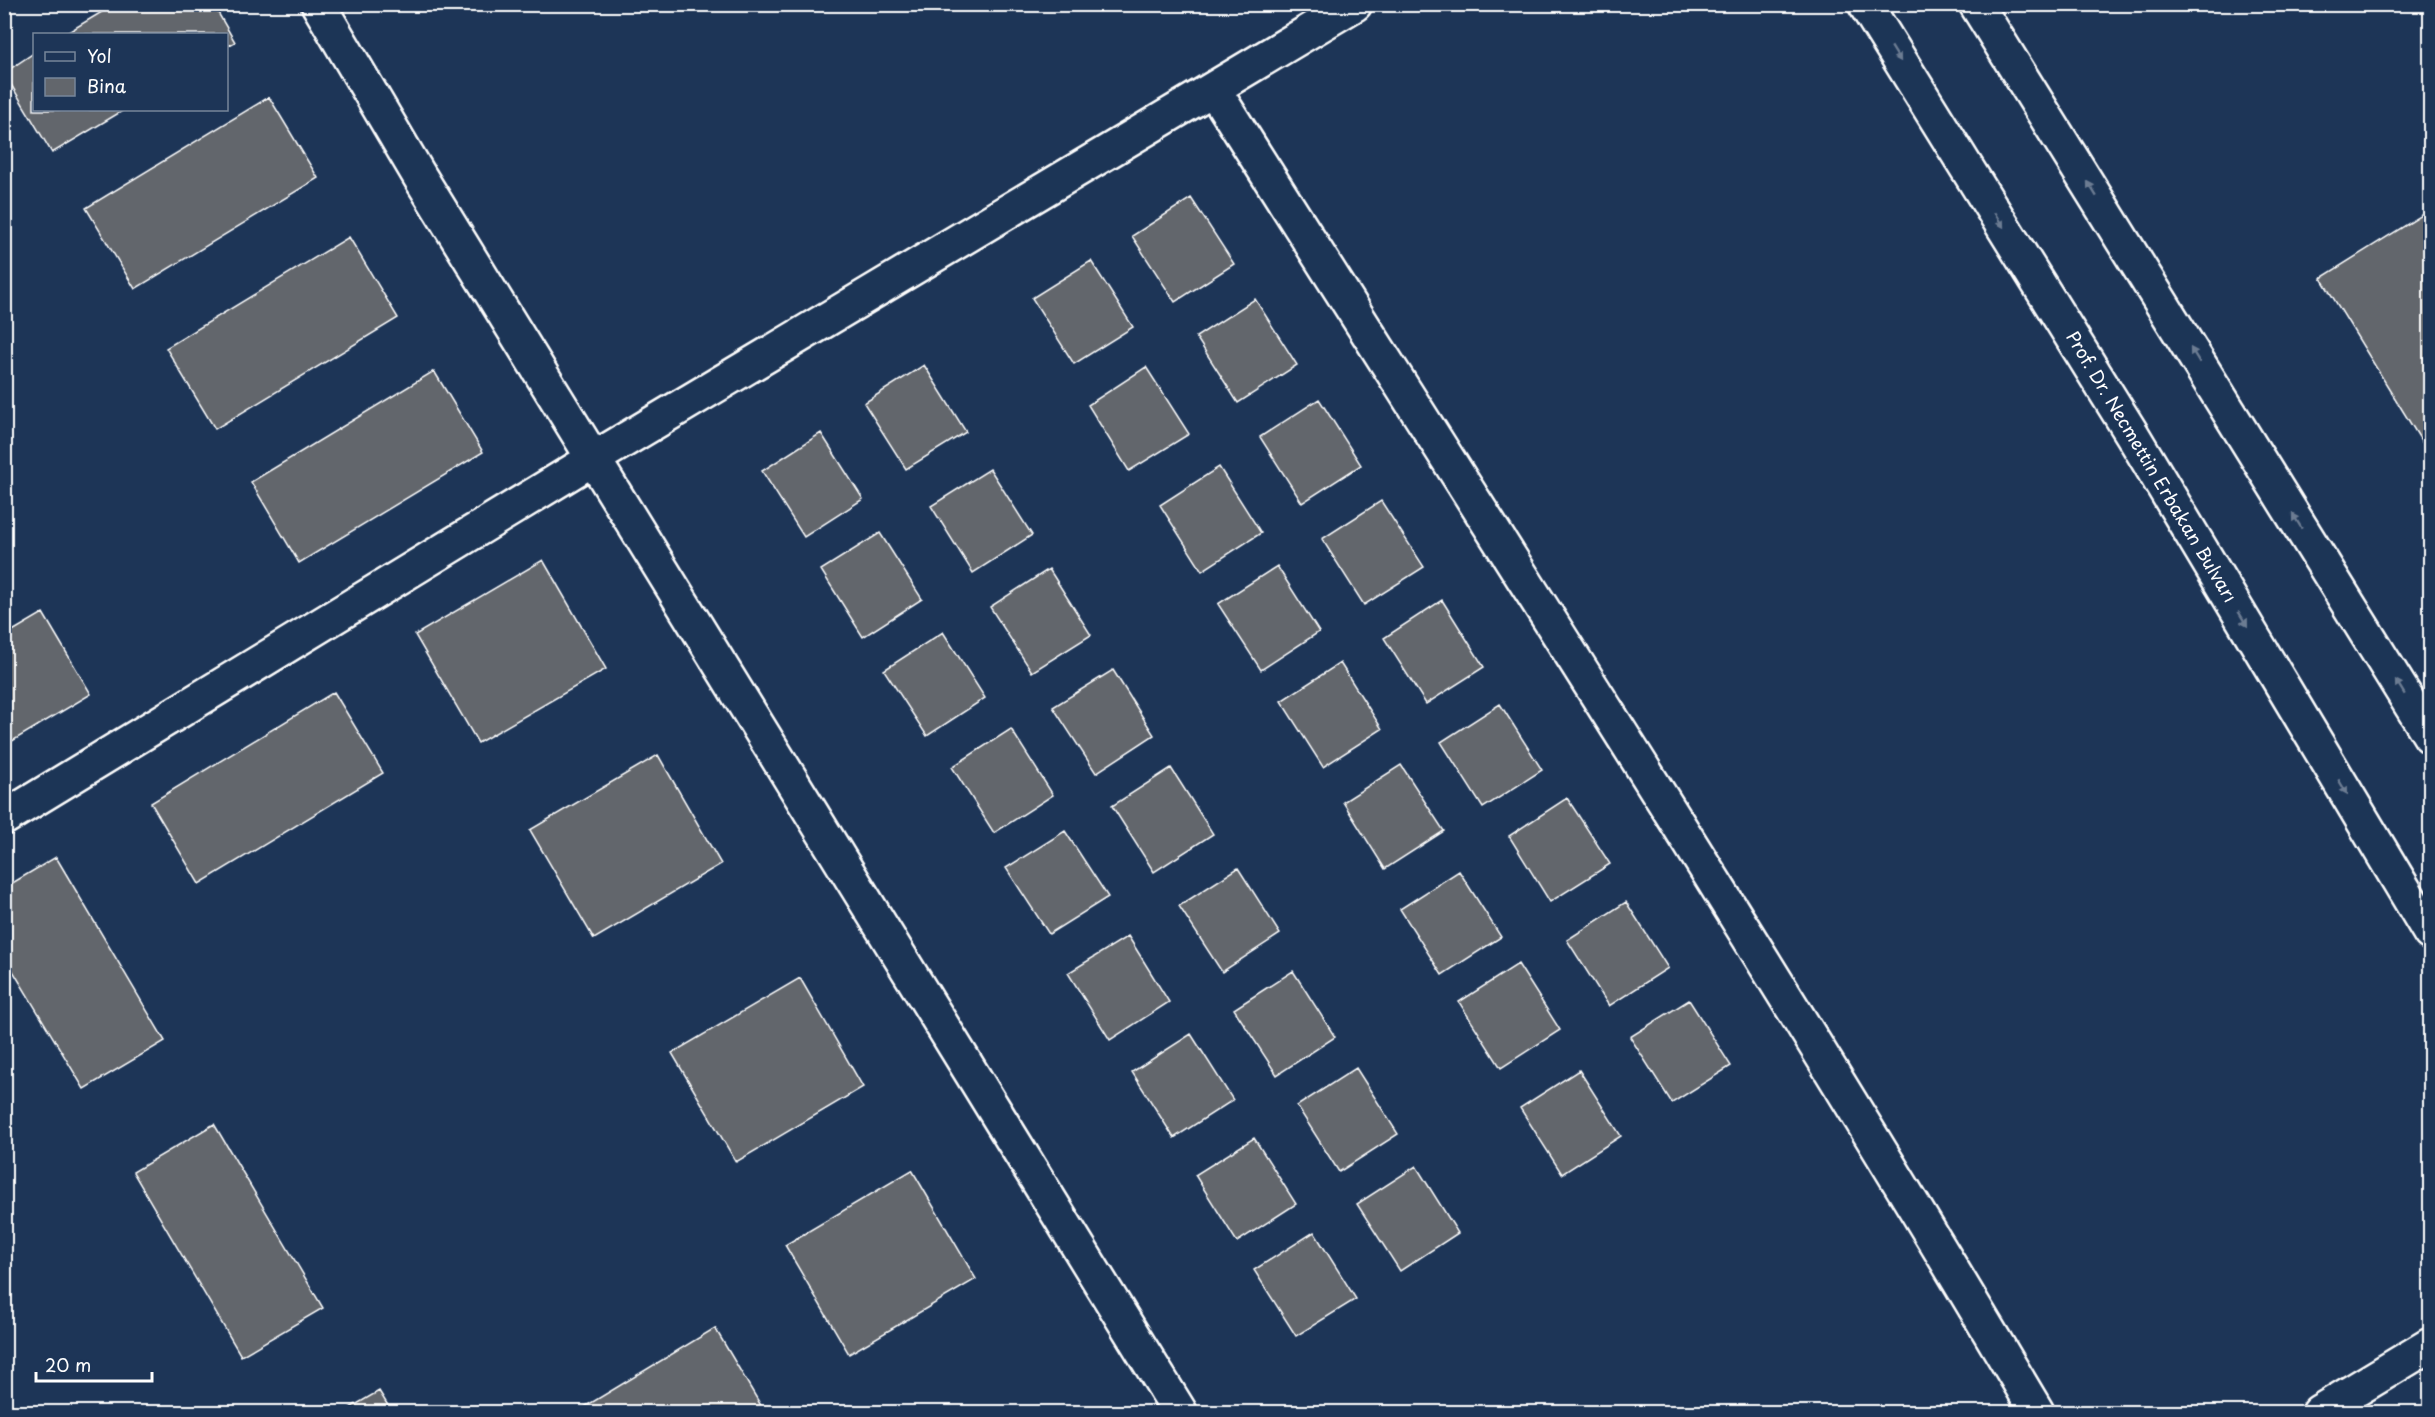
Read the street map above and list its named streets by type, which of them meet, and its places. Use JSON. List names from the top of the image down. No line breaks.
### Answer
{"streets":{"street":["Prof. Dr. Necmettin Erbakan Bulvarı"]},"legend":["Yol","Bina"],"scale_bar":"20 m"}
